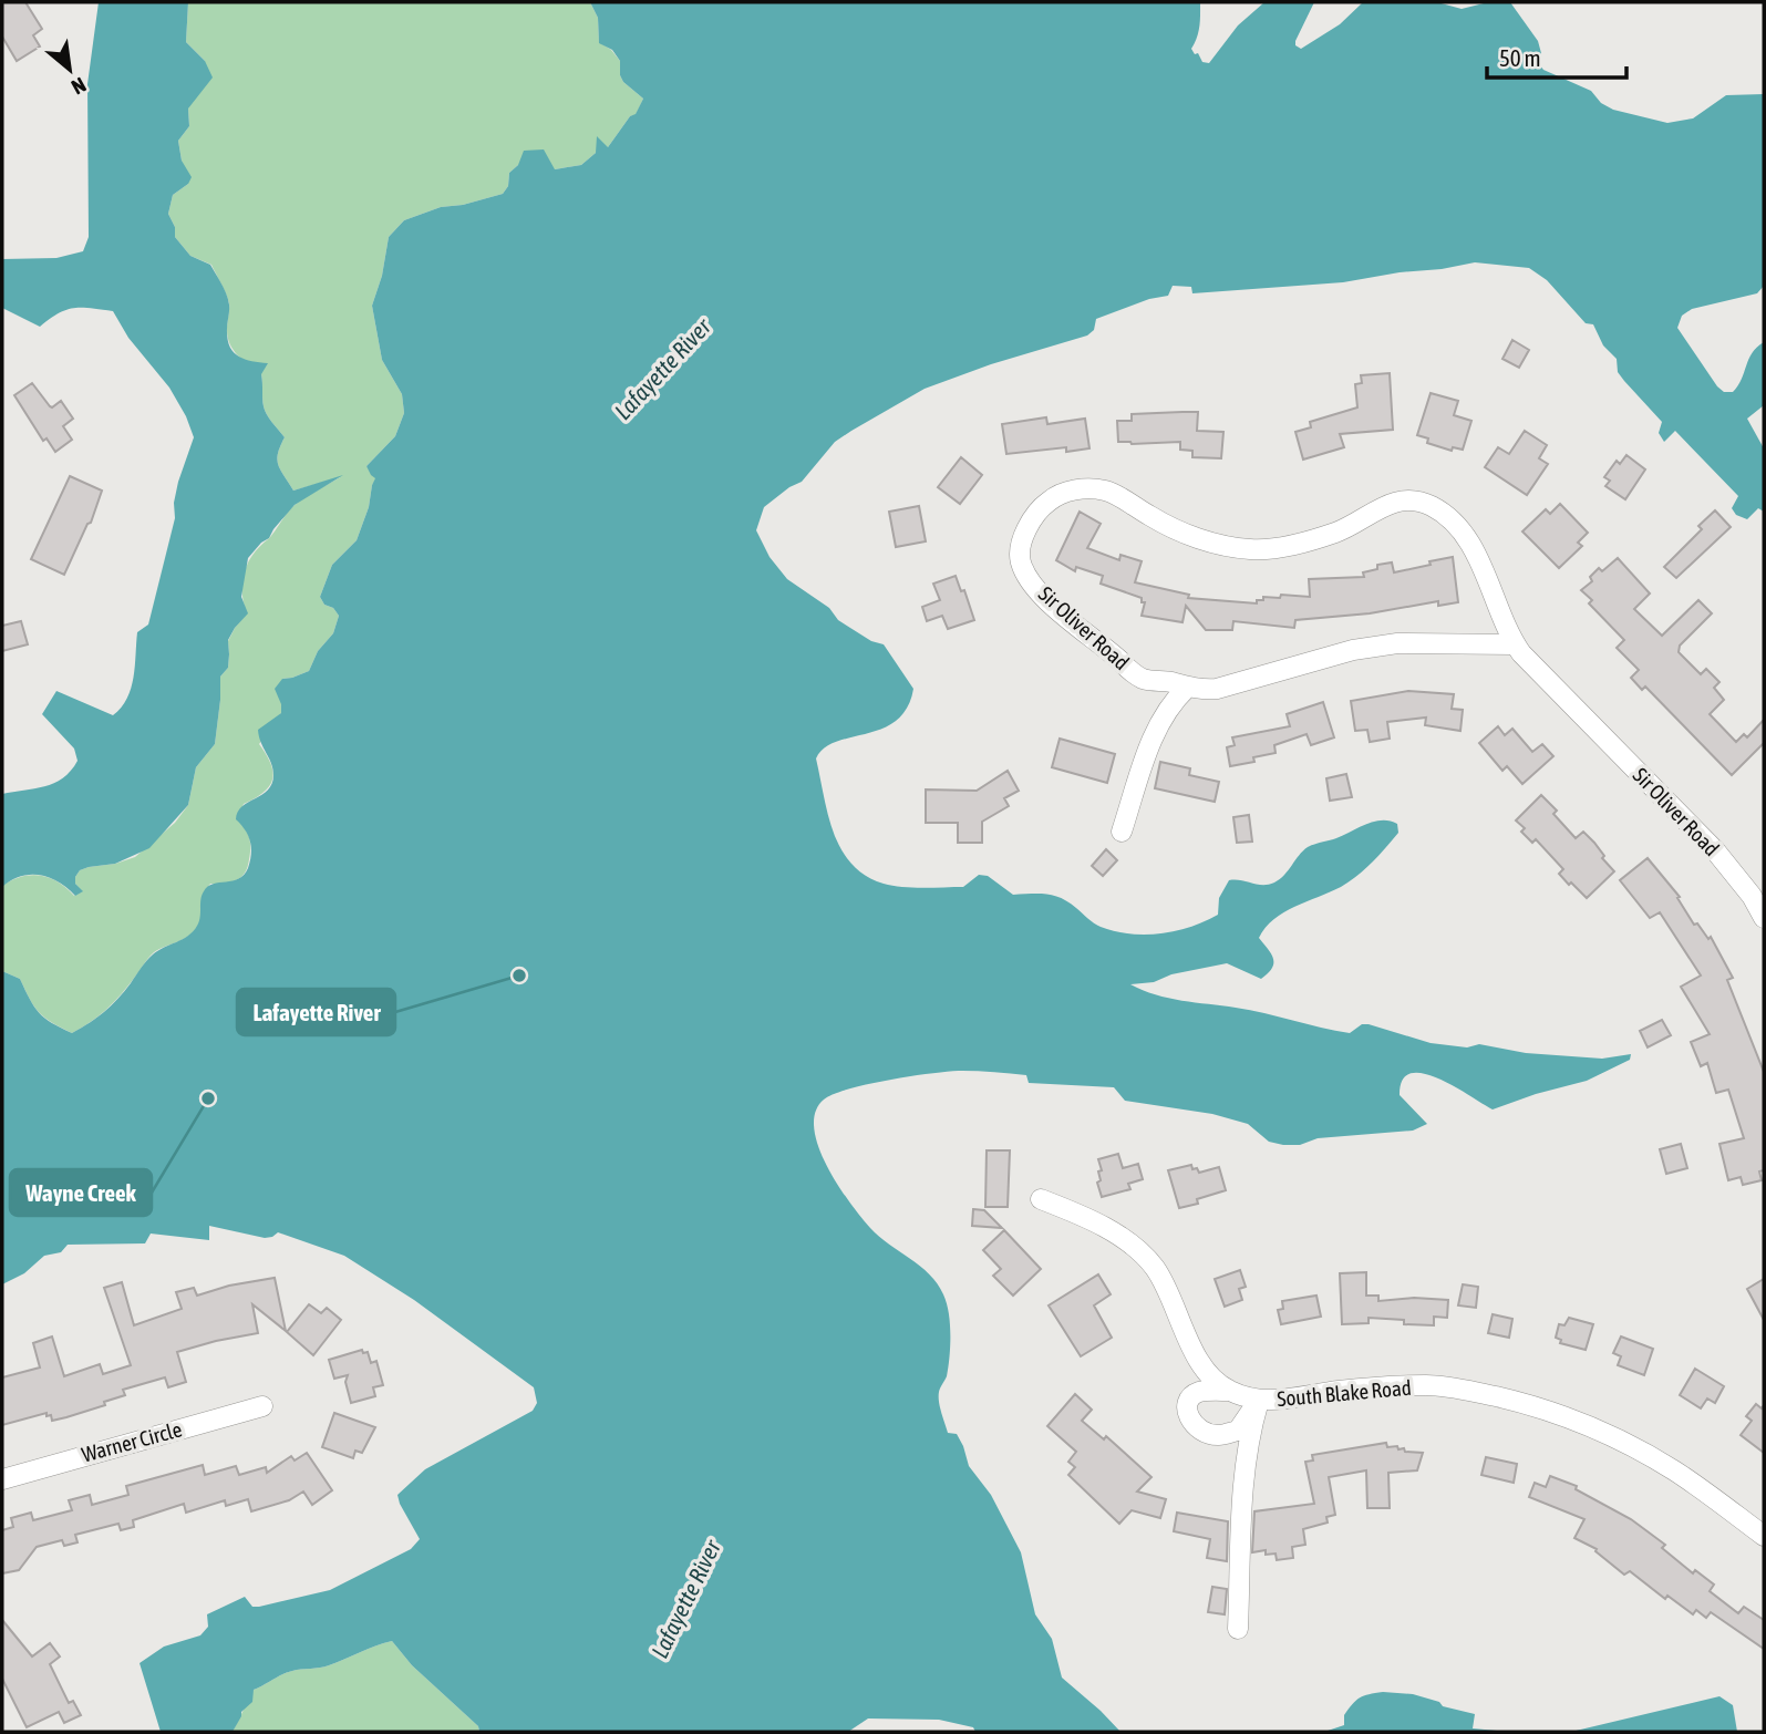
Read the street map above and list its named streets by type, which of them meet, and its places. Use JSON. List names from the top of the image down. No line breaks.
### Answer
{"streets":{"street":["Sir Oliver Road","South Blake Road","Warner Circle"]},"water":["Lafayette River"],"places":["Lafayette River","Wayne Creek"],"scale_bar":"50 m","north":"bottom right"}
